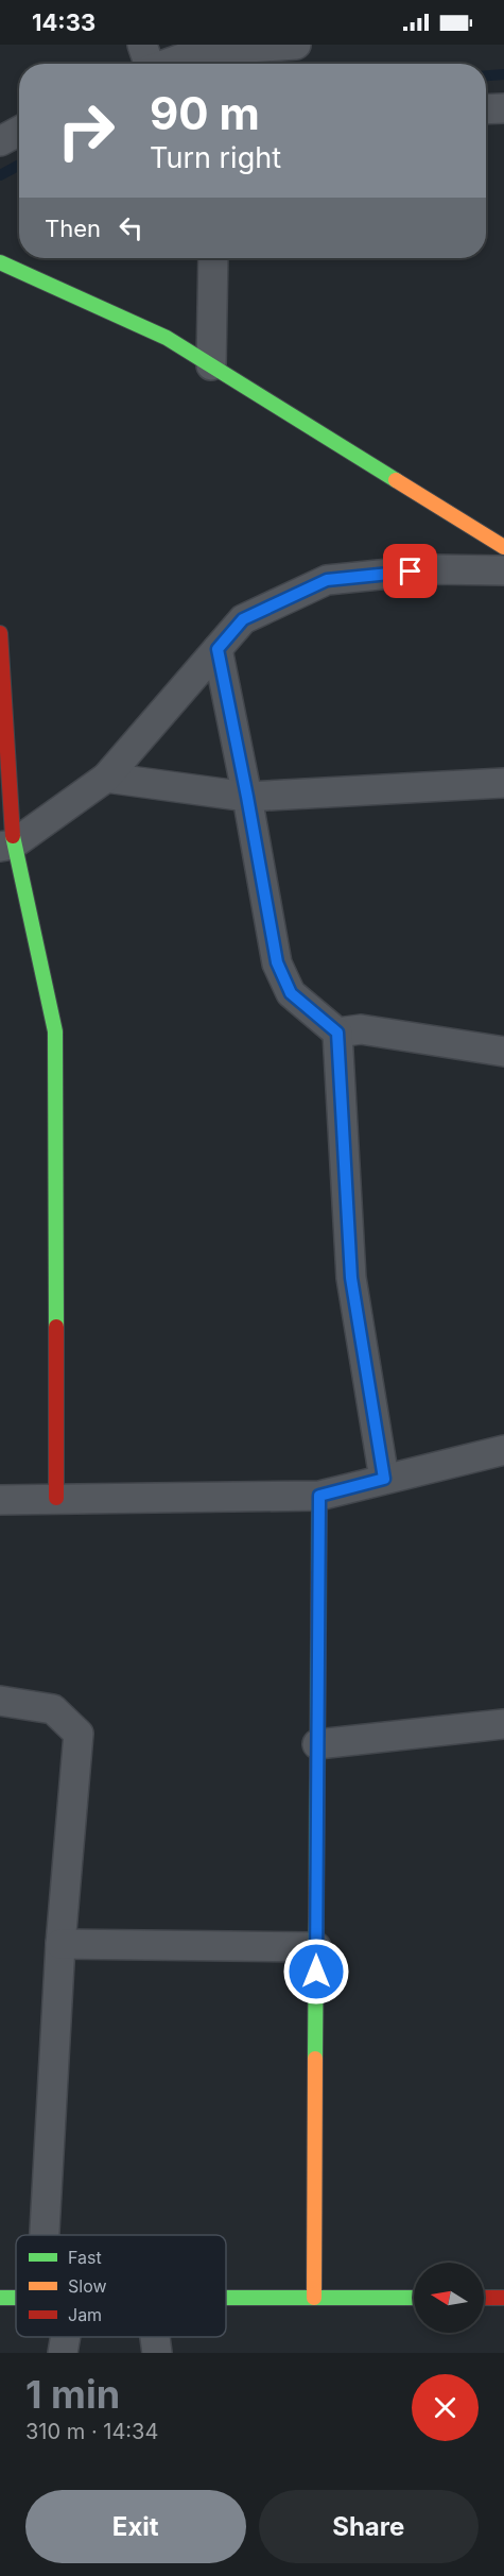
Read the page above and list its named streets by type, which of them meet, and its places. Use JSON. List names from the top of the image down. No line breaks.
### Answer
{"legend":["Fast","Slow","Jam"],"north":"left","page":{"status":"14:33","turn":["90 m","Turn right"],"then":"Then","heading":["1 min","310 m · 14:34"],"buttons":["Exit","Share"]}}
